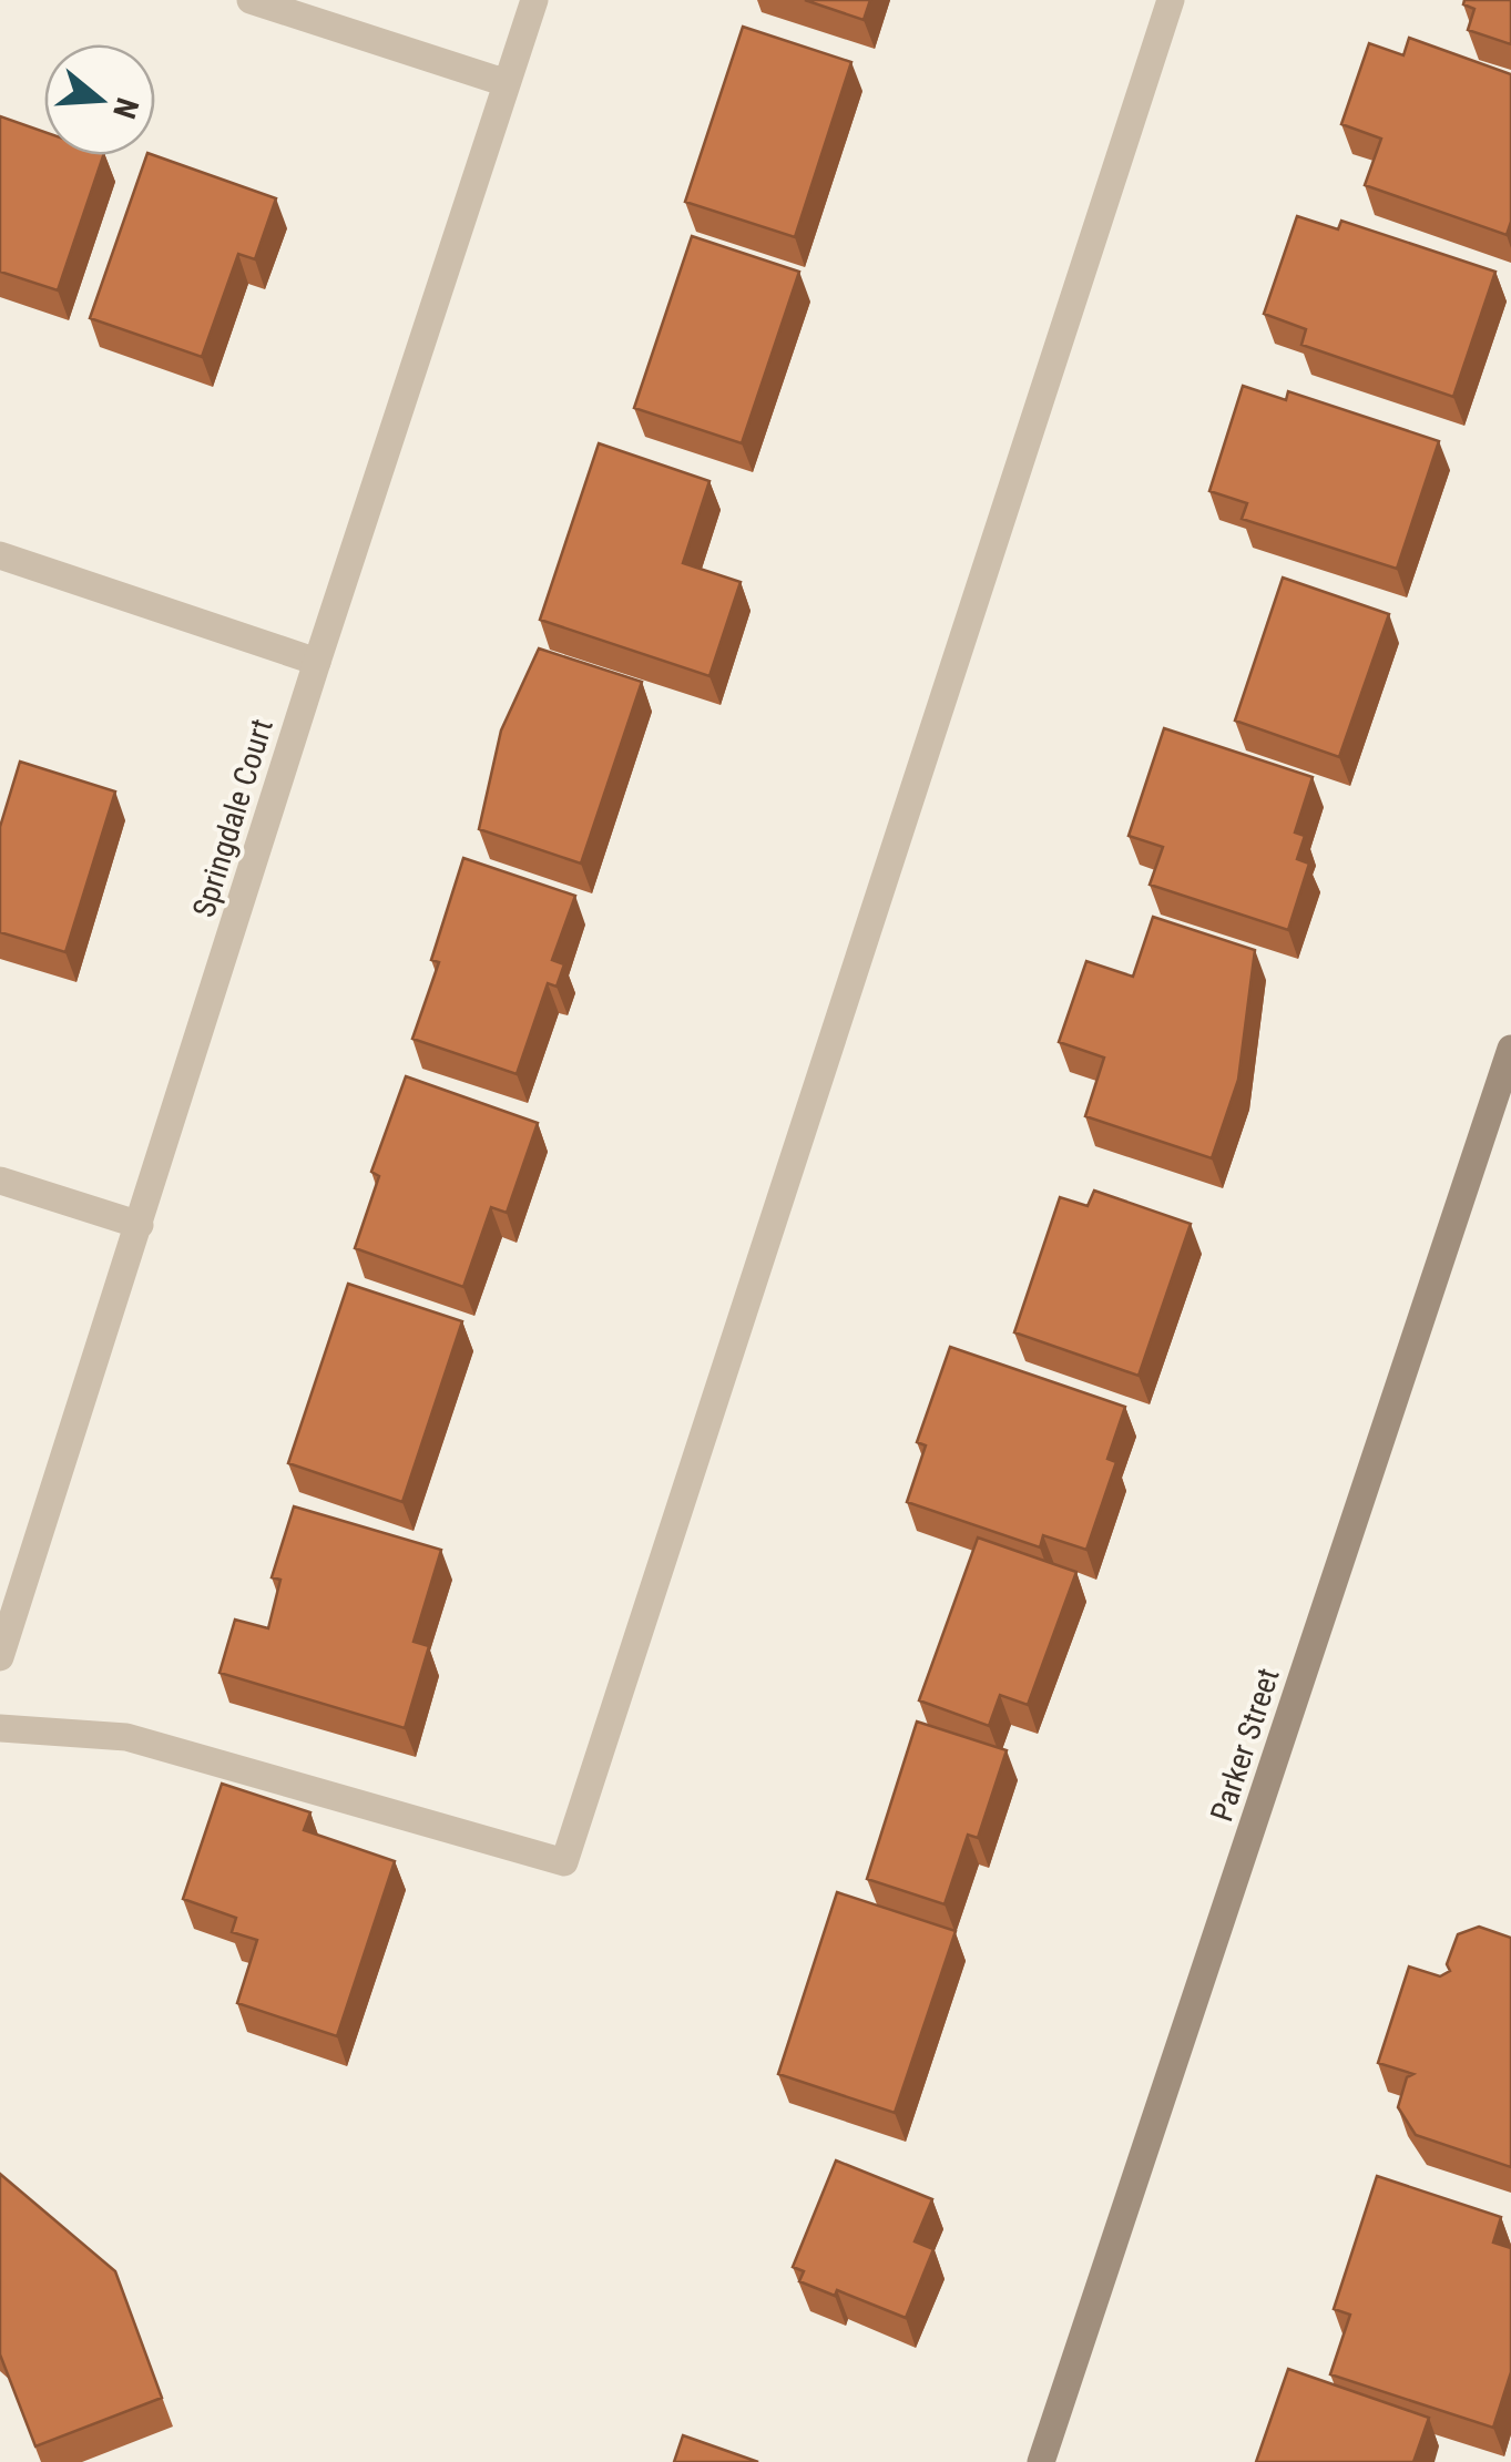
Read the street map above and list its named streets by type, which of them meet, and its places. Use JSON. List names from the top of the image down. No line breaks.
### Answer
{"streets":{"street":["Springdale Court","Parker Street"]},"north":"right"}
